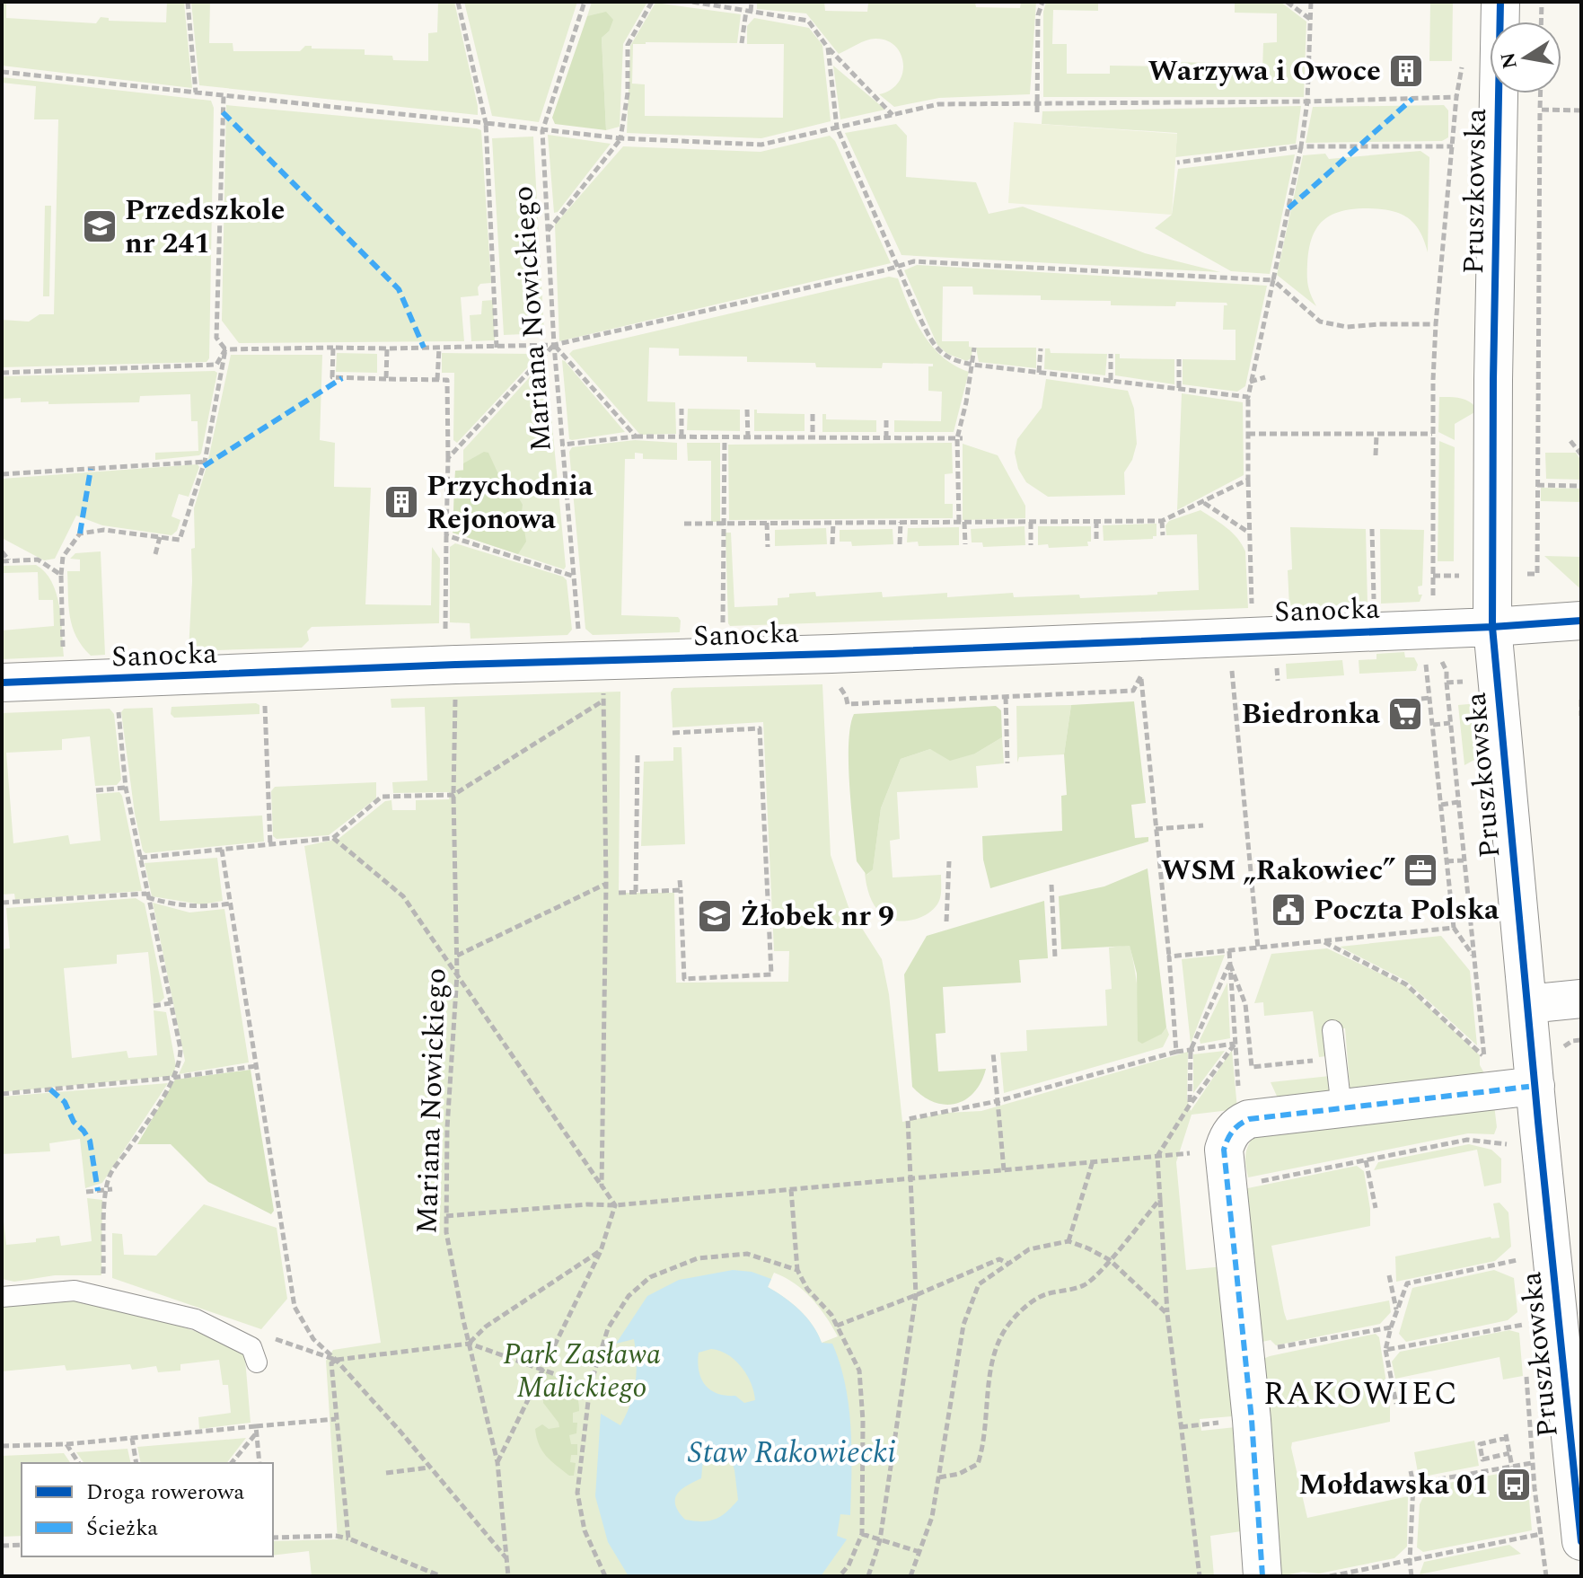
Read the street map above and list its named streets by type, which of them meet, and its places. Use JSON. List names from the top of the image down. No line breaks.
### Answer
{"streets":{"street":["Pruszkowska","Sanocka"],"path":["Mariana Nowickiego"]},"crossings":[["Pruszkowska","Sanocka"],["Mariana Nowickiego","Sanocka"]],"districts":["RAKOWIEC"],"water":["Staw Rakowiecki"],"parks":["Park Zasława Malickiego"],"places":{"building":["Warzywa i Owoce","Przychodnia Rejonowa"],"school or university":["Przedszkole nr 241","Żłobek nr 9"],"supermarket":["Biedronka"],"office":["WSM „Rakowiec”"],"public building":["Poczta Polska"],"bus stop":["Mołdawska 01"]},"legend":["Droga rowerowa","Ścieżka"],"north":"left"}
